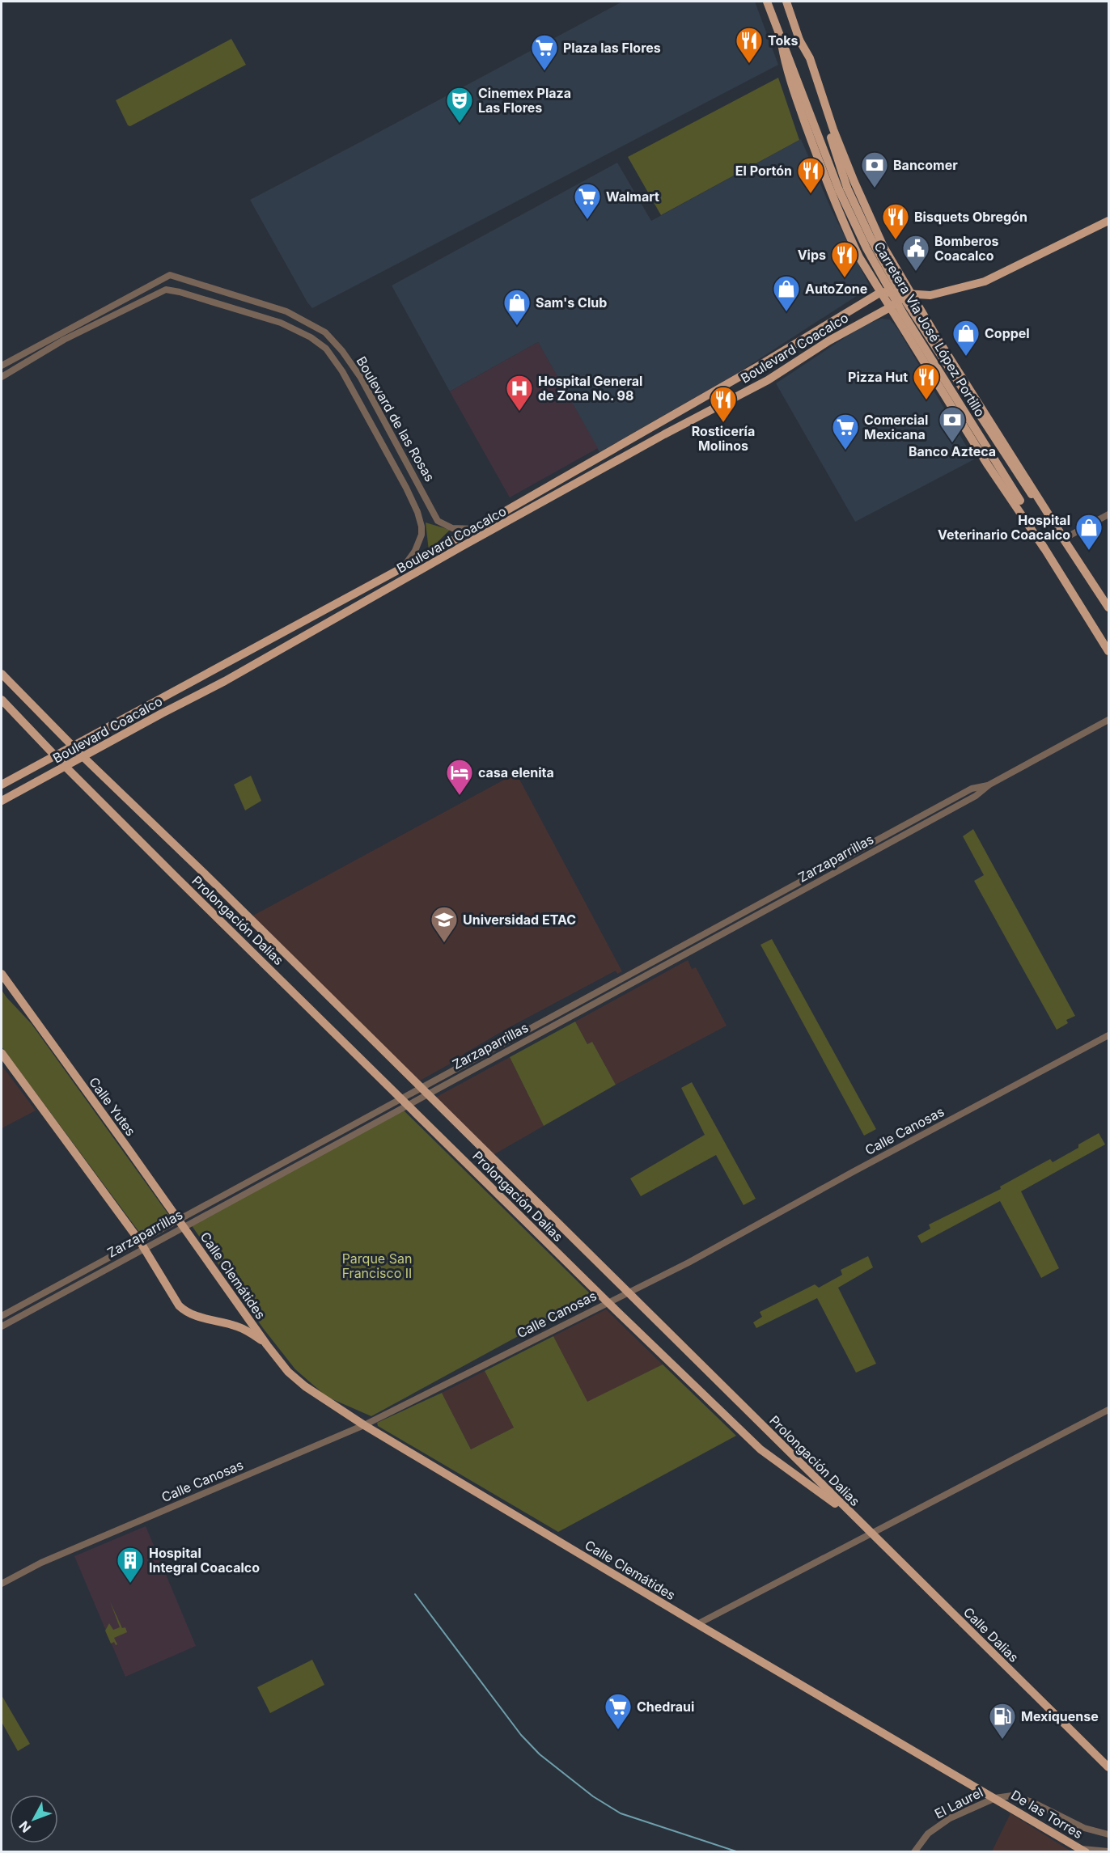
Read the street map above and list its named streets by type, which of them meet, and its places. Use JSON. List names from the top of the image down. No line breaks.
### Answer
{"streets":{"main road":["Carretera Vía José López Portillo","Boulevard Coacalco","Prolongación Dalias","Calle Yutes","Calle Clemátides","Calle Dalias","De las Torres"],"street":["Boulevard de las Rosas","Zarzaparrillas","Calle Canosas","El Laurel"]},"crossings":[["Boulevard Coacalco","Boulevard de las Rosas"],["Boulevard Coacalco","Prolongación Dalias"],["Zarzaparrillas","Prolongación Dalias"],["Zarzaparrillas","Calle Yutes"],["Zarzaparrillas","Calle Clemátides"],["Prolongación Dalias","Calle Canosas"],["Prolongación Dalias","Calle Dalias"],["Calle Yutes","Calle Clemátides"],["Calle Canosas","Calle Clemátides"],["Calle Clemátides","El Laurel"],["Calle Clemátides","De las Torres"],["El Laurel","De las Torres"]],"parks":["Parque San Francisco II"],"places":{"restaurant":["Toks","El Portón","Bisquets Obregón","Vips","Pizza Hut","Rosticería Molinos"],"supermarket":["Plaza las Flores","Walmart","Comercial Mexicana","Chedraui"],"theatre":["Cinemex Plaza Las Flores"],"bank":["Bancomer","Banco Azteca"],"public building":["Bomberos Coacalco"],"shop":["AutoZone","Sam's Club","Coppel","Hospital Veterinario Coacalco"],"hospital":["Hospital General de Zona No. 98"],"hotel":["casa elenita"],"school or university":["Universidad ETAC"],"building":["Hospital Integral Coacalco"],"fuel station":["Mexiquense"]},"north":"bottom left"}
